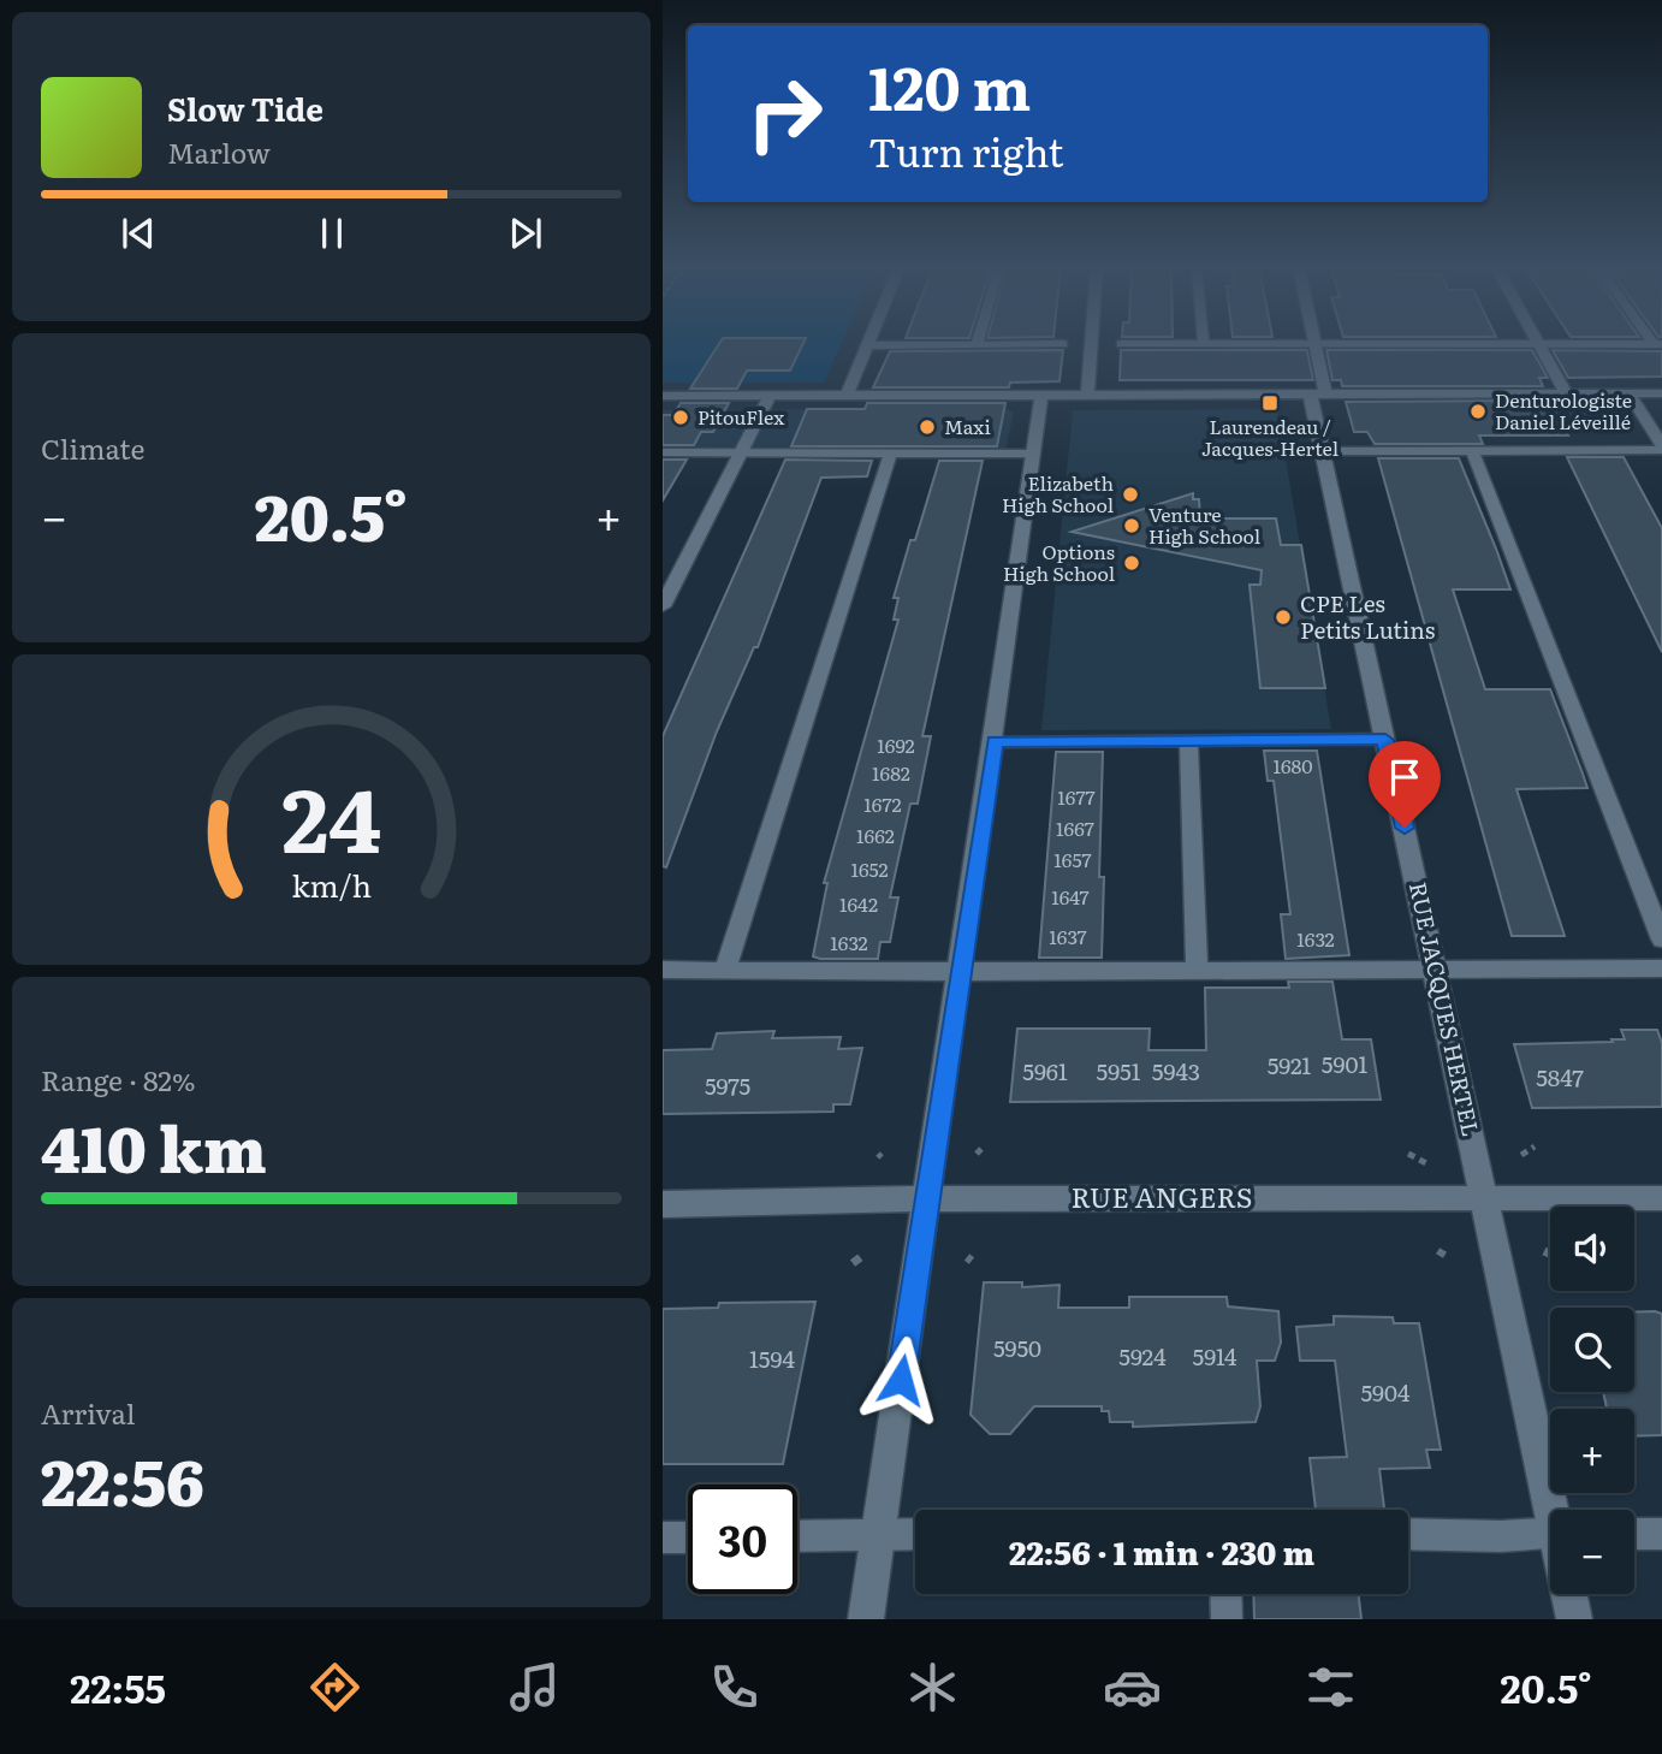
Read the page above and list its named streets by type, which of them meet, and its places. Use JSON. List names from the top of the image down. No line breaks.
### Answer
{"streets":{"street":["RUE JACQUES HERTEL","RUE ANGERS"]},"crossings":[["RUE JACQUES HERTEL","RUE ANGERS"]],"places":{"transit":["Laurendeau / Jacques-Hertel"],"other":["Denturologiste Daniel Léveillé","PitouFlex","Maxi","Elizabeth High School","Venture High School","Options High School","CPE Les Petits Lutins"]},"house_numbers":["1692","1680","1682","1677","1672","1667","1662","1657","1652","1647","1642","1637","1632","1632","5901","5921","5961","5951","5943","5847","5975","5950","5924","5914","1594","5904"],"page":{"turn":["120 m","Turn right"],"song":["Slow Tide","Marlow"],"tile":["Climate",["Range · 82%","410 km"],["Arrival","22:56"]],"heat":["−","20.5°","+"],"map_buttons":["+","−"],"limit":"30","trip":"22:56 · 1 min · 230 m","tabs":["22:55","20.5°"],"gauge":["24","km/h"]}}
